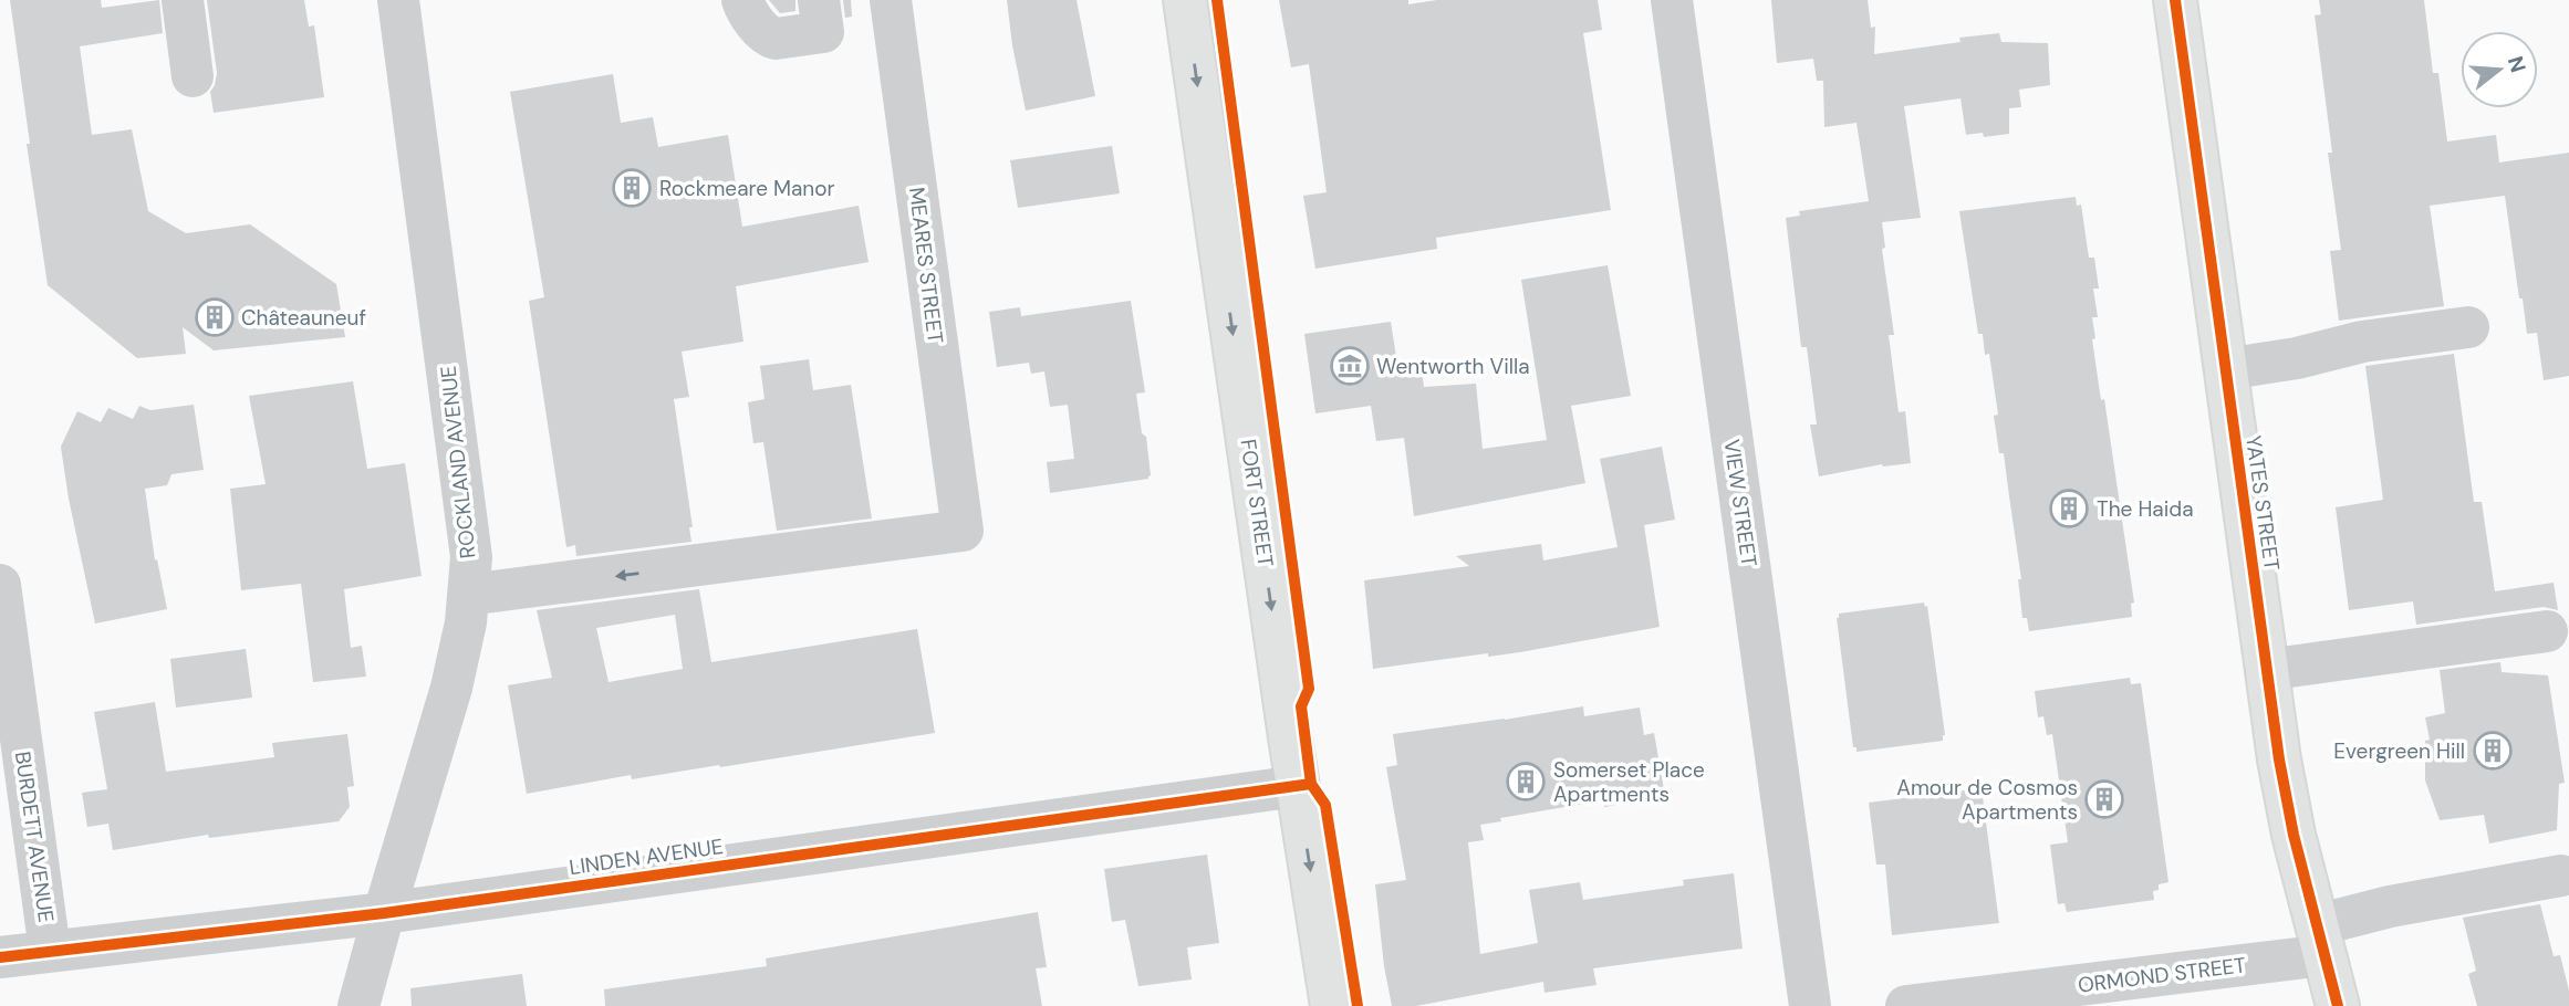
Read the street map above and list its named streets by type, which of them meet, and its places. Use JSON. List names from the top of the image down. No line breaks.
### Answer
{"streets":{"main road":["FORT STREET","YATES STREET"],"street":["MEARES STREET","ROCKLAND AVENUE","VIEW STREET","BURDETT AVENUE","LINDEN AVENUE","ORMOND STREET"]},"crossings":[["MEARES STREET","ROCKLAND AVENUE"],["ROCKLAND AVENUE","LINDEN AVENUE"],["FORT STREET","LINDEN AVENUE"],["YATES STREET","ORMOND STREET"],["BURDETT AVENUE","LINDEN AVENUE"]],"one_way":["FORT STREET"],"places":{"building":["Rockmeare Manor","Châteauneuf","The Haida","Evergreen Hill","Somerset Place Apartments","Amour de Cosmos Apartments"],"museum":["Wentworth Villa"]},"north":"right"}
